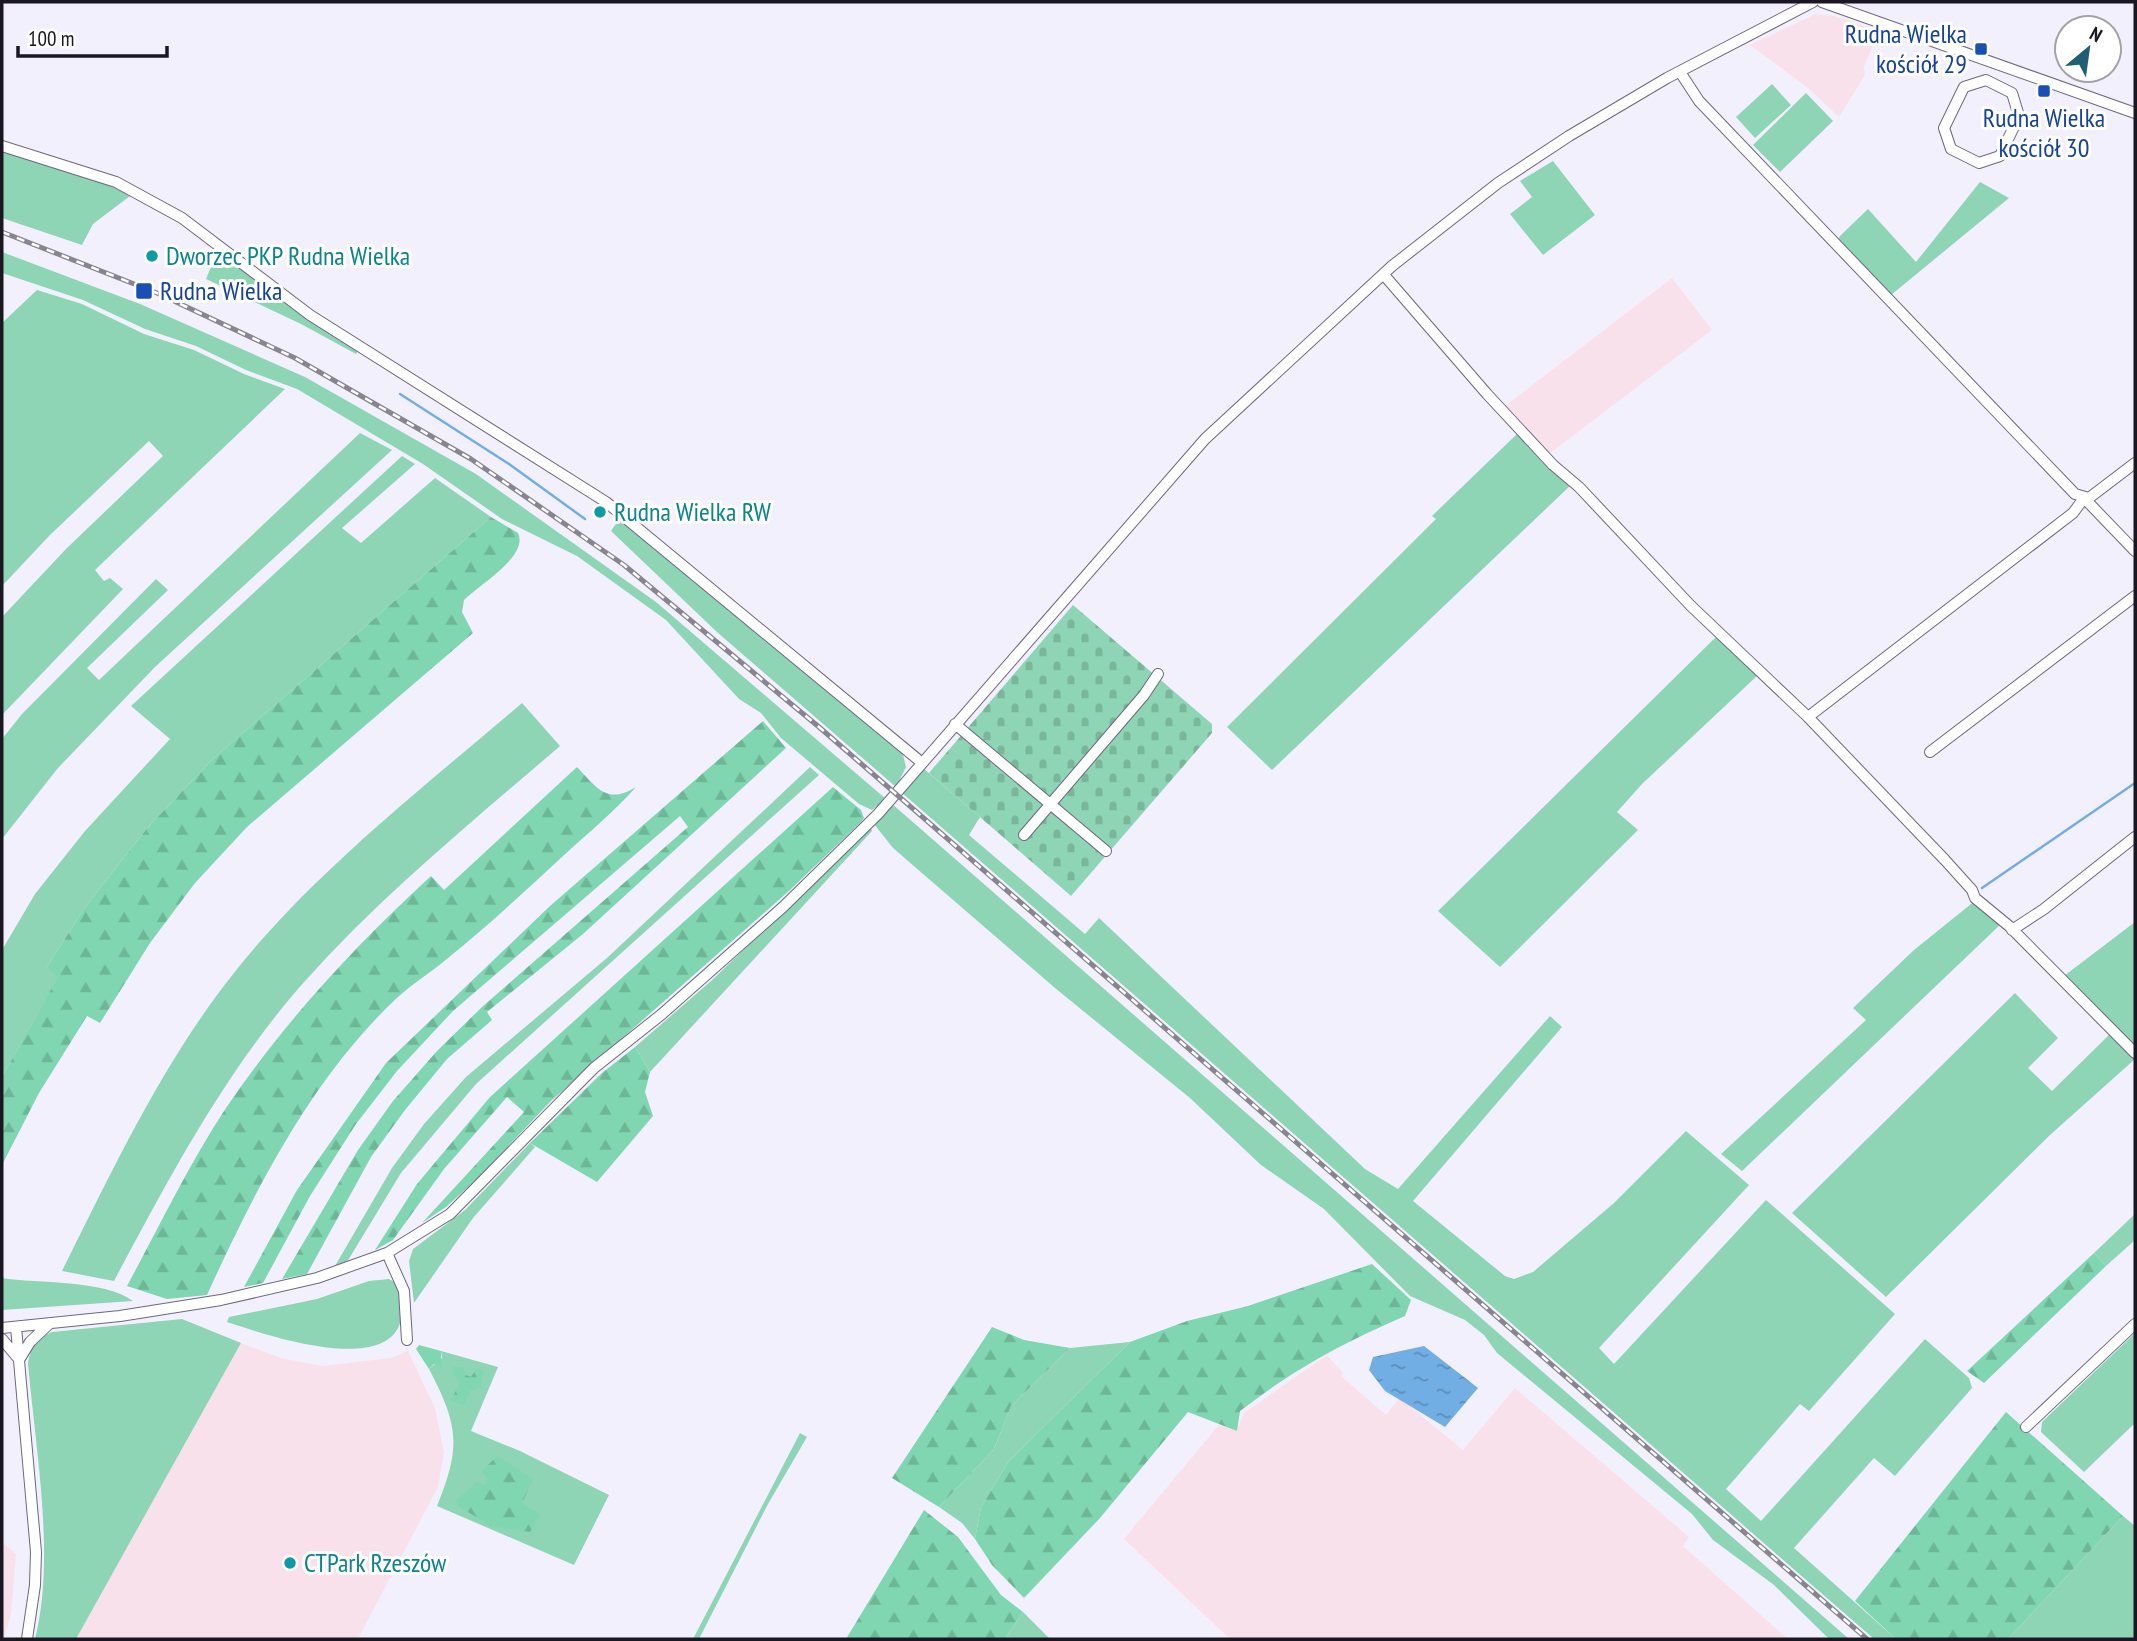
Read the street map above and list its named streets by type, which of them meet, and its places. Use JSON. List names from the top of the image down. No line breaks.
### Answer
{"places":{"transit":["Rudna Wielka kościół 29","Rudna Wielka kościół 30","Rudna Wielka"],"other":["Dworzec PKP Rudna Wielka","Rudna Wielka RW","CTPark Rzeszów"]},"scale_bar":"100 m","north":"top right"}
